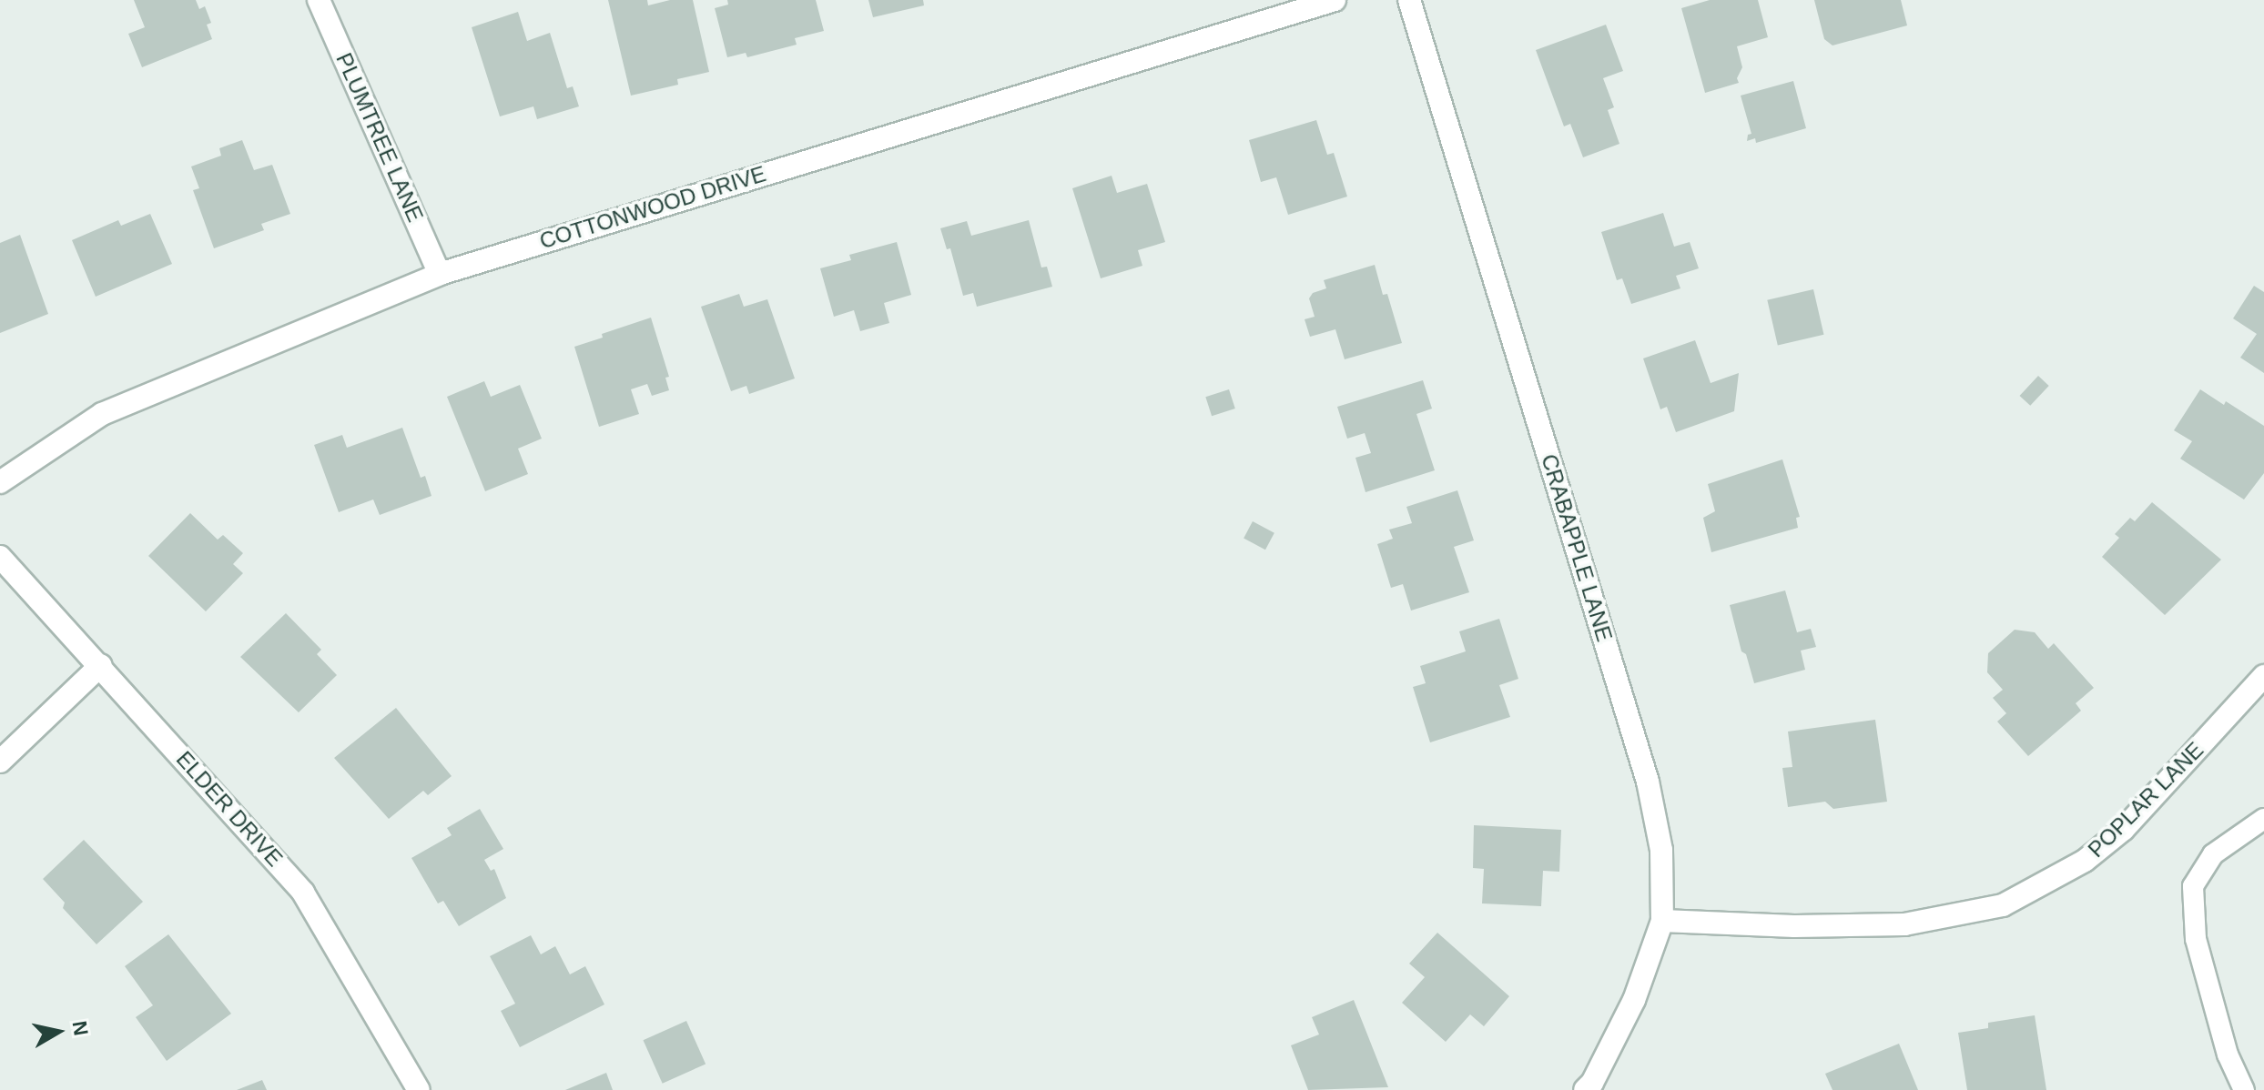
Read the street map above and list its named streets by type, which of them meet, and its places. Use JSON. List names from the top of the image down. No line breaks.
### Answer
{"streets":{"street":["PLUMTREE LANE","COTTONWOOD DRIVE","CRABAPPLE LANE","POPLAR LANE","ELDER DRIVE"]},"crossings":[["PLUMTREE LANE","COTTONWOOD DRIVE"],["CRABAPPLE LANE","POPLAR LANE"]],"north":"right"}
